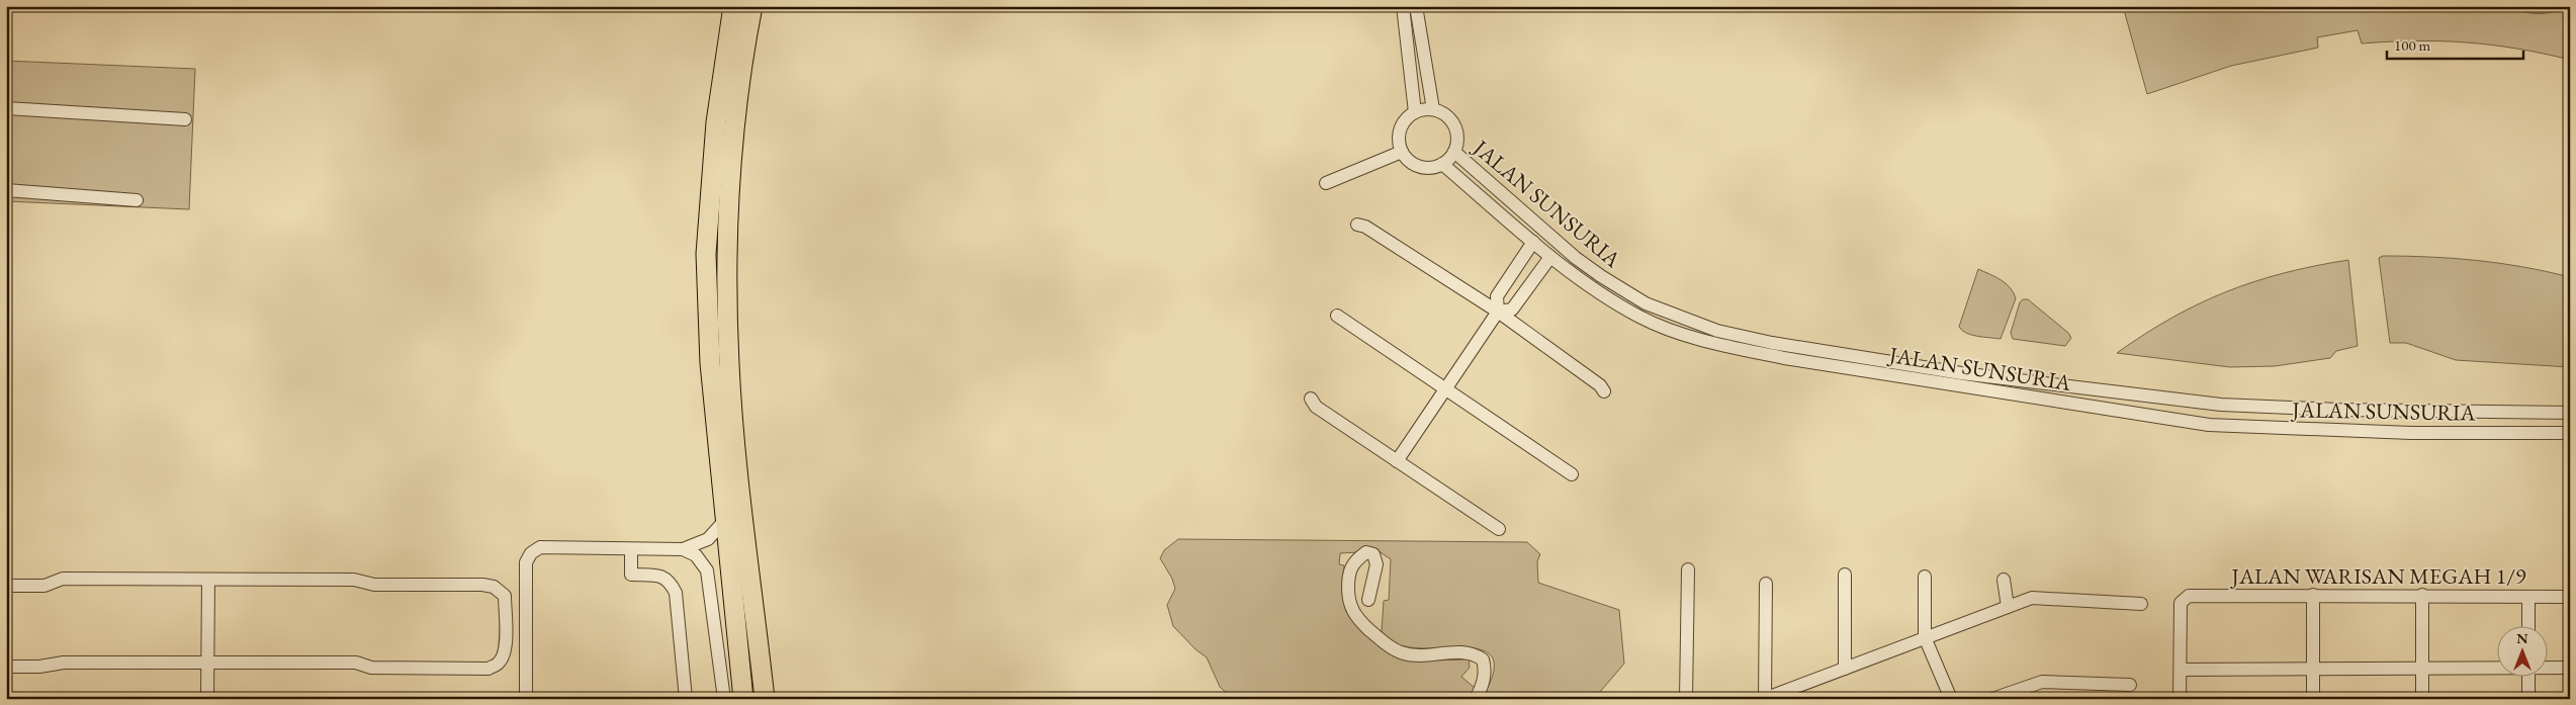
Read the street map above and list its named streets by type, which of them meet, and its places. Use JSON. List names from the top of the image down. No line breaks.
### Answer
{"streets":{"street":["JALAN SUNSURIA","JALAN WARISAN MEGAH 1/9"]},"scale_bar":"100 m","north":"top"}
